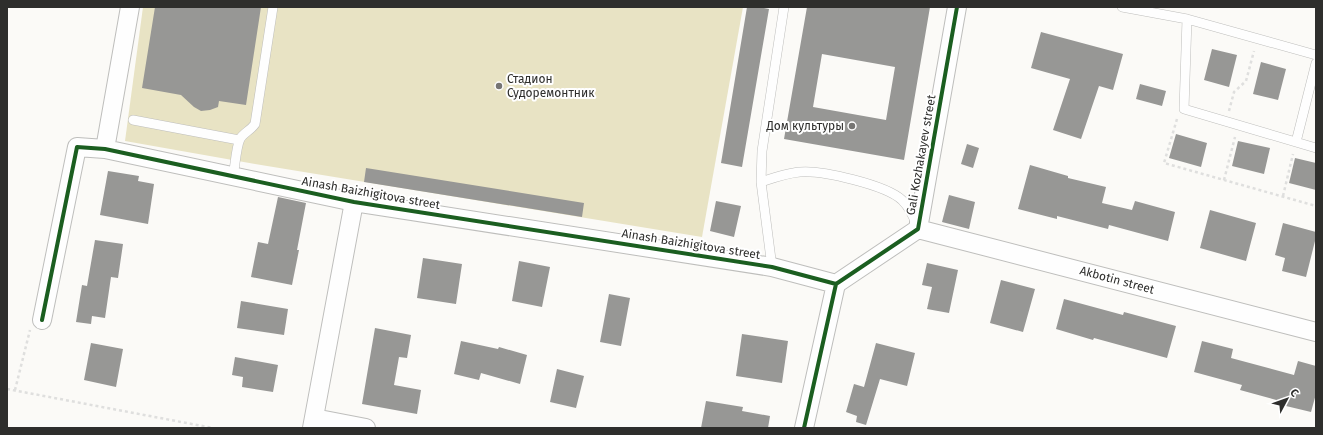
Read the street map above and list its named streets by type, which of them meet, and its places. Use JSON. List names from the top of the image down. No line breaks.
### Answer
{"streets":{"street":["Gali Kozhakayev street","Ainash Baizhigitova street","Akbotin street"]},"crossings":[["Gali Kozhakayev street","Ainash Baizhigitova street"],["Gali Kozhakayev street","Akbotin street"]],"places":["Стадион Судоремонтник","Дом культуры"],"north":"top right"}
